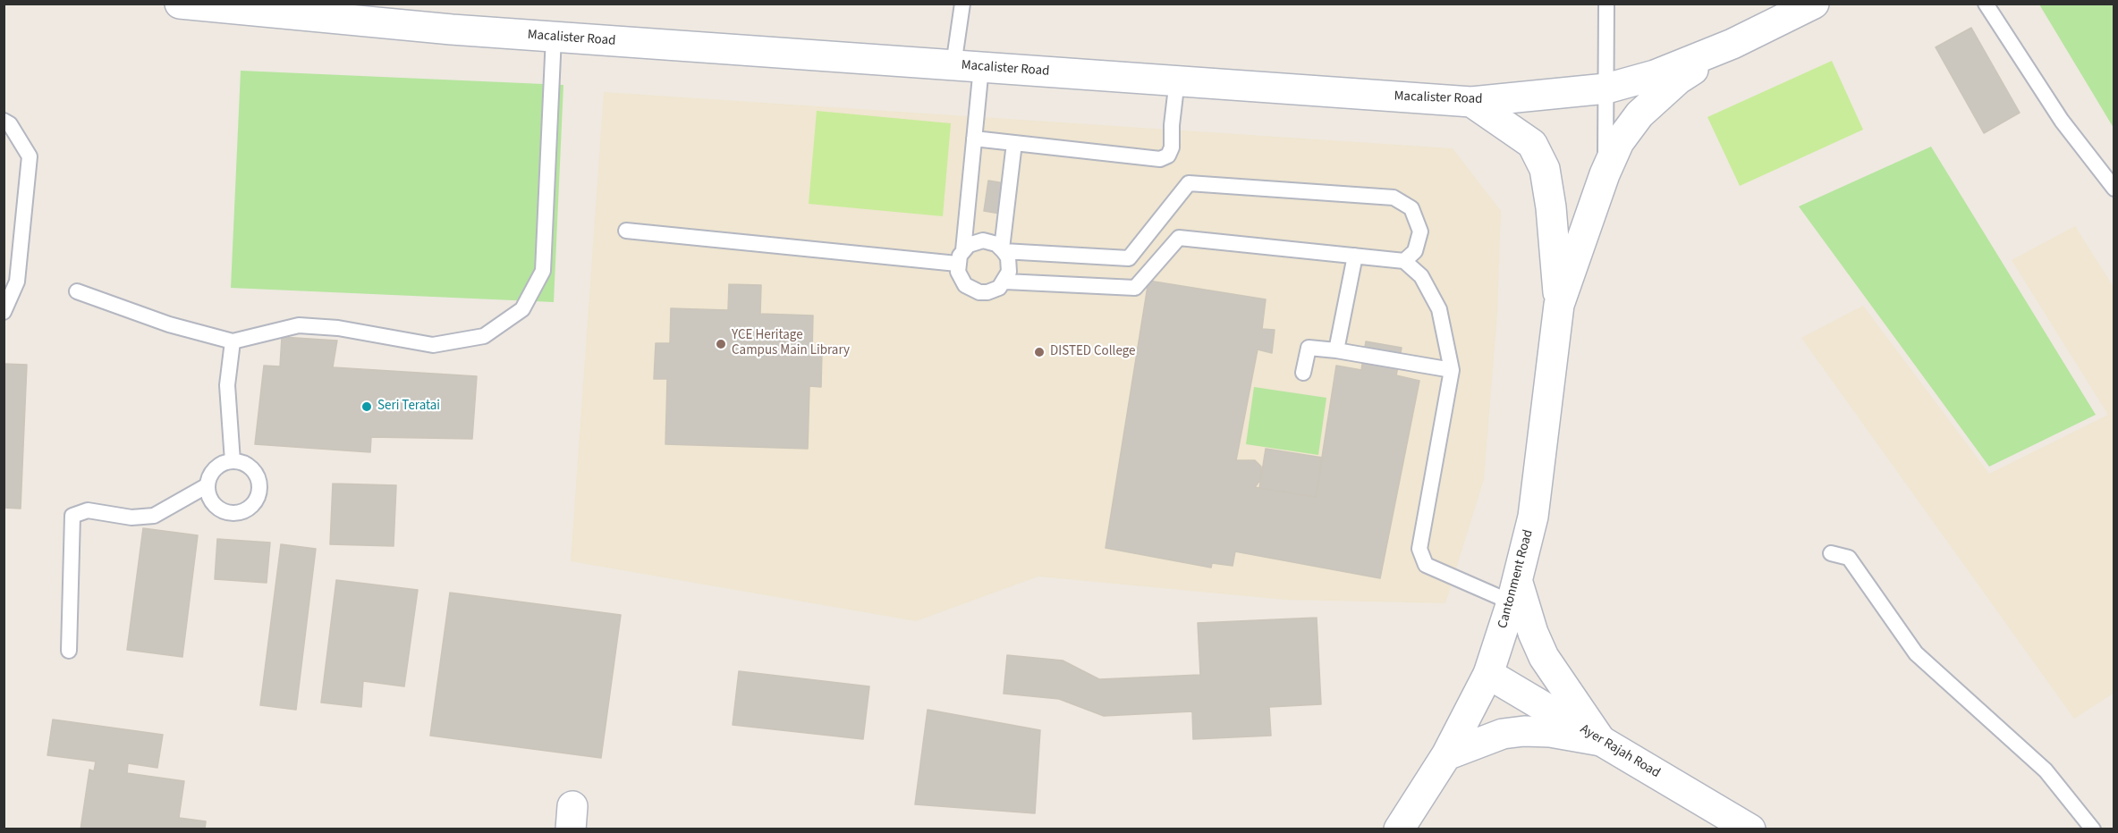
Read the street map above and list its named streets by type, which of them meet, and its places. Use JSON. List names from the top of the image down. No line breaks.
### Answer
{"streets":{"main road":["Macalister Road","Cantonment Road","Ayer Rajah Road"]},"crossings":[["Cantonment Road","Ayer Rajah Road"]],"places":["YCE Heritage Campus Main Library","DISTED College","Seri Teratai"]}
